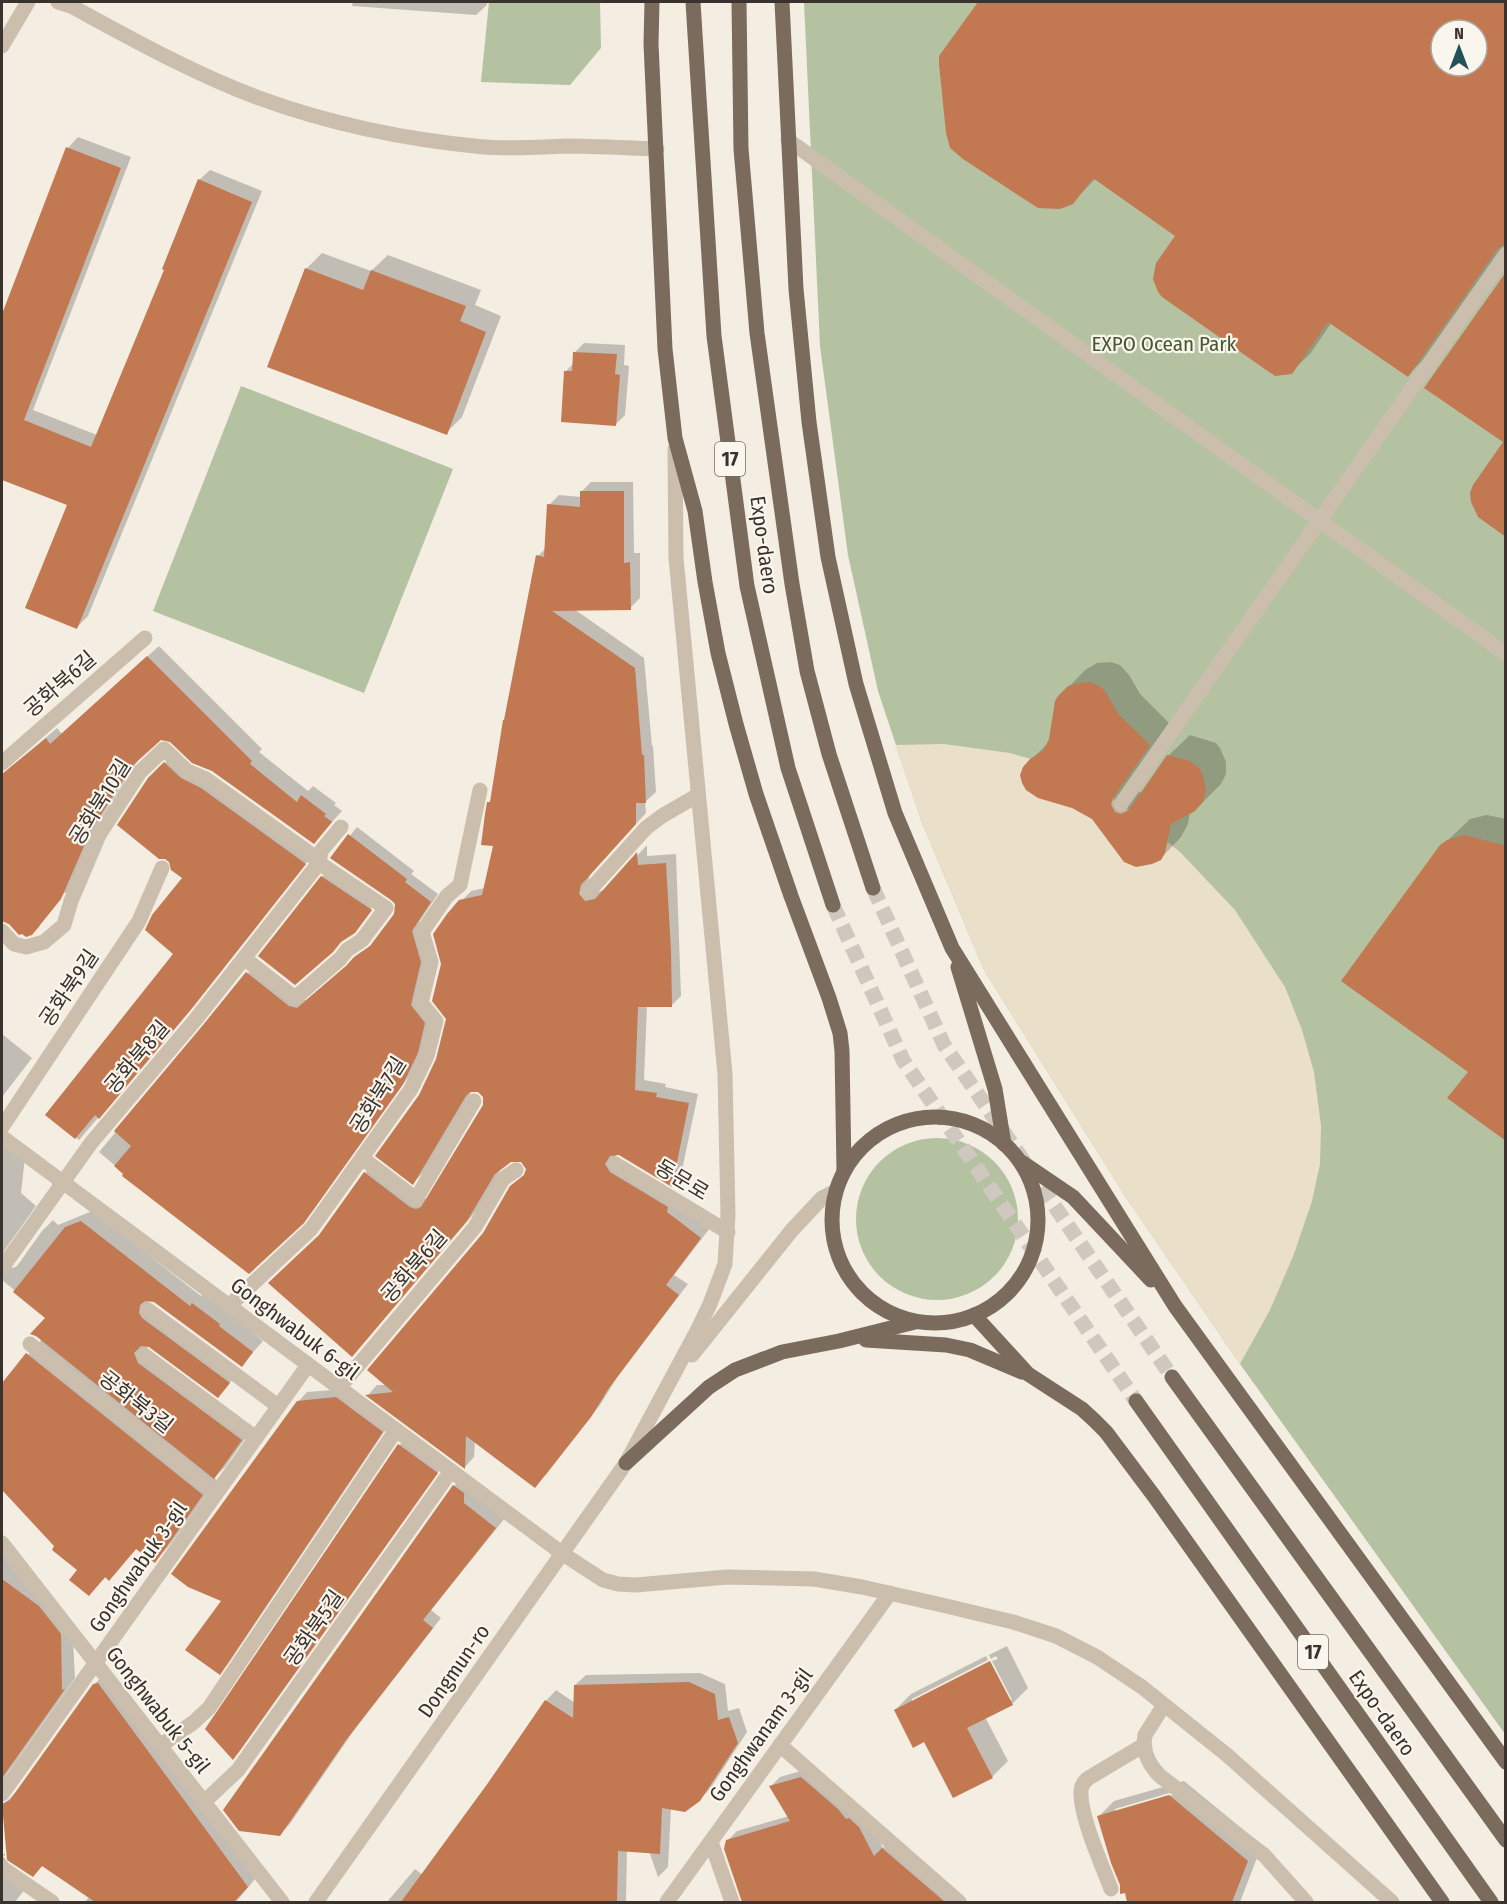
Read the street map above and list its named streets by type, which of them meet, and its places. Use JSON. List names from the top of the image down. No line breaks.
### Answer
{"streets":{"main road":["17","Expo-daero"],"street":["공화북6길","공화북10길","공화북9길","공화북8길","공화북7길","동문로","Gonghwabuk 6-gil","공화북3길","Gonghwabuk 3-gil","공화북5길","Dongmun-ro","Gonghwabuk 5-gil","Gonghwanam 3-gil"]},"crossings":[["공화북6길","Gonghwabuk 6-gil"],["공화북10길","공화북8길"],["공화북8길","Gonghwabuk 6-gil"],["공화북7길","Gonghwabuk 6-gil"],["Gonghwabuk 6-gil","Gonghwabuk 3-gil"],["Gonghwabuk 6-gil","공화북5길"],["Gonghwabuk 6-gil","Dongmun-ro"],["Gonghwabuk 6-gil","Gonghwanam 3-gil"],["공화북3길","Gonghwabuk 3-gil"],["Gonghwabuk 3-gil","Gonghwabuk 5-gil"],["공화북5길","Gonghwabuk 5-gil"]],"parks":["EXPO Ocean Park"],"north":"top"}
